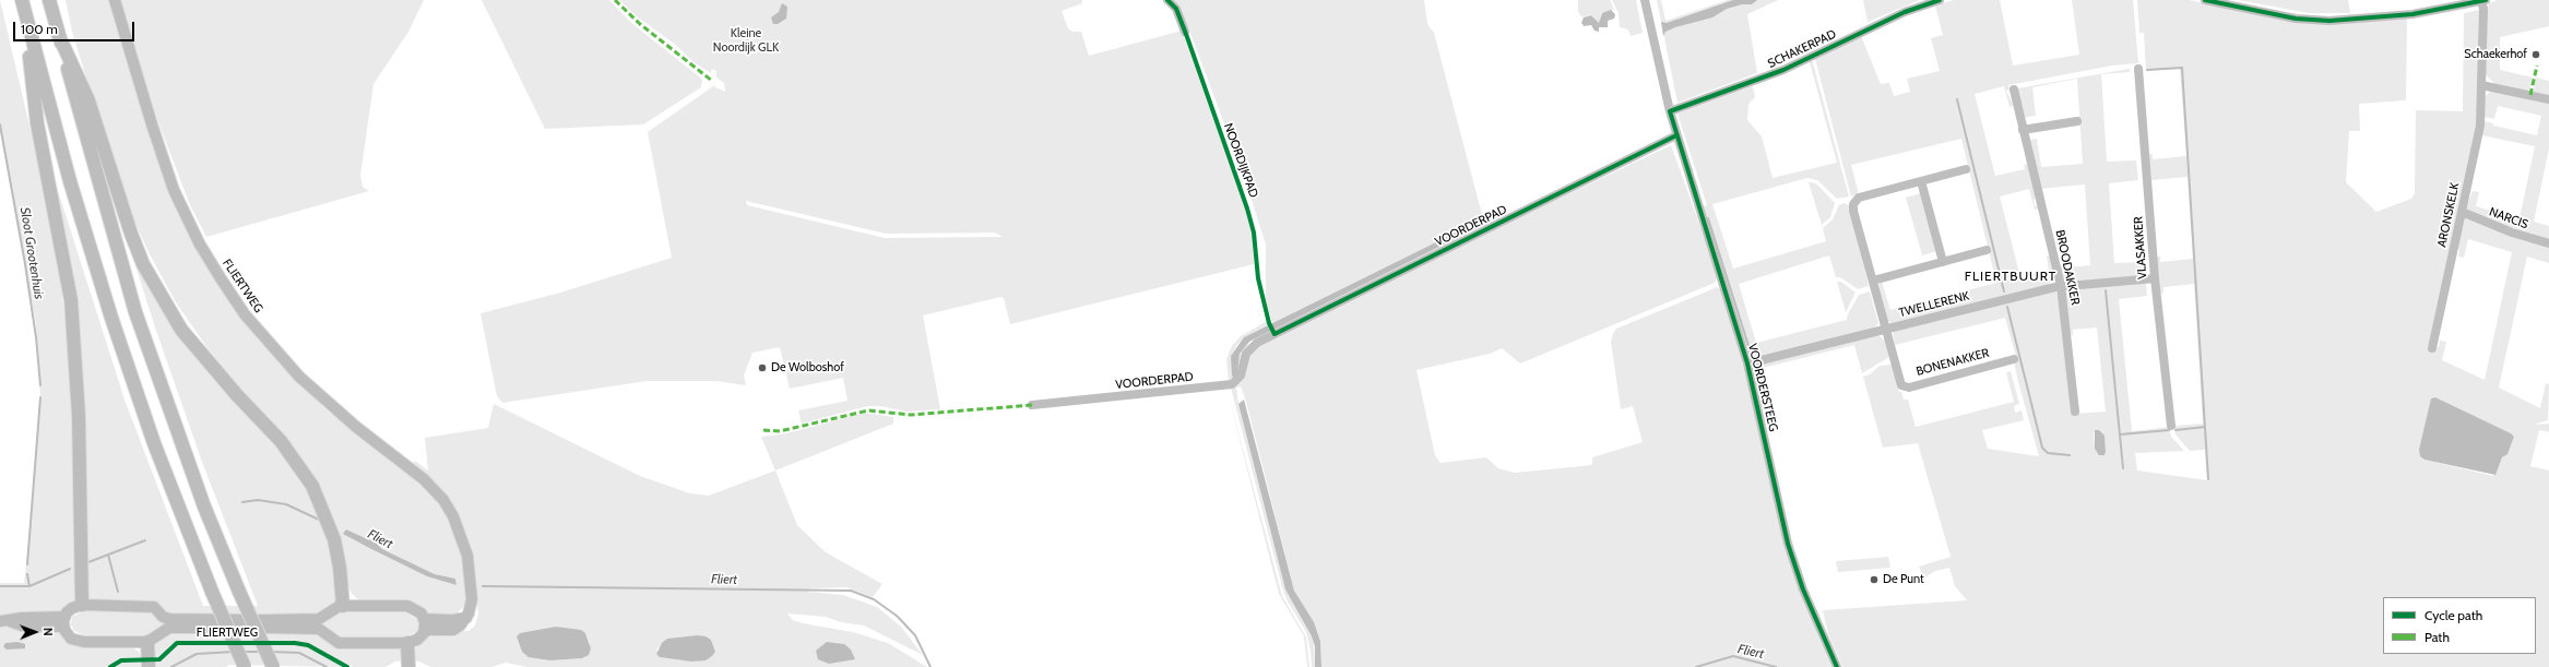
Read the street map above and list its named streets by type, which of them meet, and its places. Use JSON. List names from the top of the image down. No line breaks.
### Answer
{"streets":{"main road":["FLIERTWEG"],"street":["SCHAKERPAD","ARONSKELK","NARCIS","VOORDERPAD","VLASAKKER","BROODAKKER","TWELLERENK","BONENAKKER","VOORDERSTEEG"],"cycle path":["NOORDIJKPAD"]},"crossings":[["SCHAKERPAD","VOORDERSTEEG"],["ARONSKELK","NARCIS"],["VOORDERPAD","VOORDERSTEEG"],["VLASAKKER","TWELLERENK"],["BROODAKKER","TWELLERENK"],["TWELLERENK","BONENAKKER"],["TWELLERENK","VOORDERSTEEG"]],"districts":["FLIERTBUURT"],"water":["Sloot Grootenhuis","Fliert"],"parks":["Kleine Noordijk GLK"],"places":["Schaekerhof","De Wolboshof","De Punt"],"legend":["Cycle path","Path"],"scale_bar":"100 m","north":"right"}
